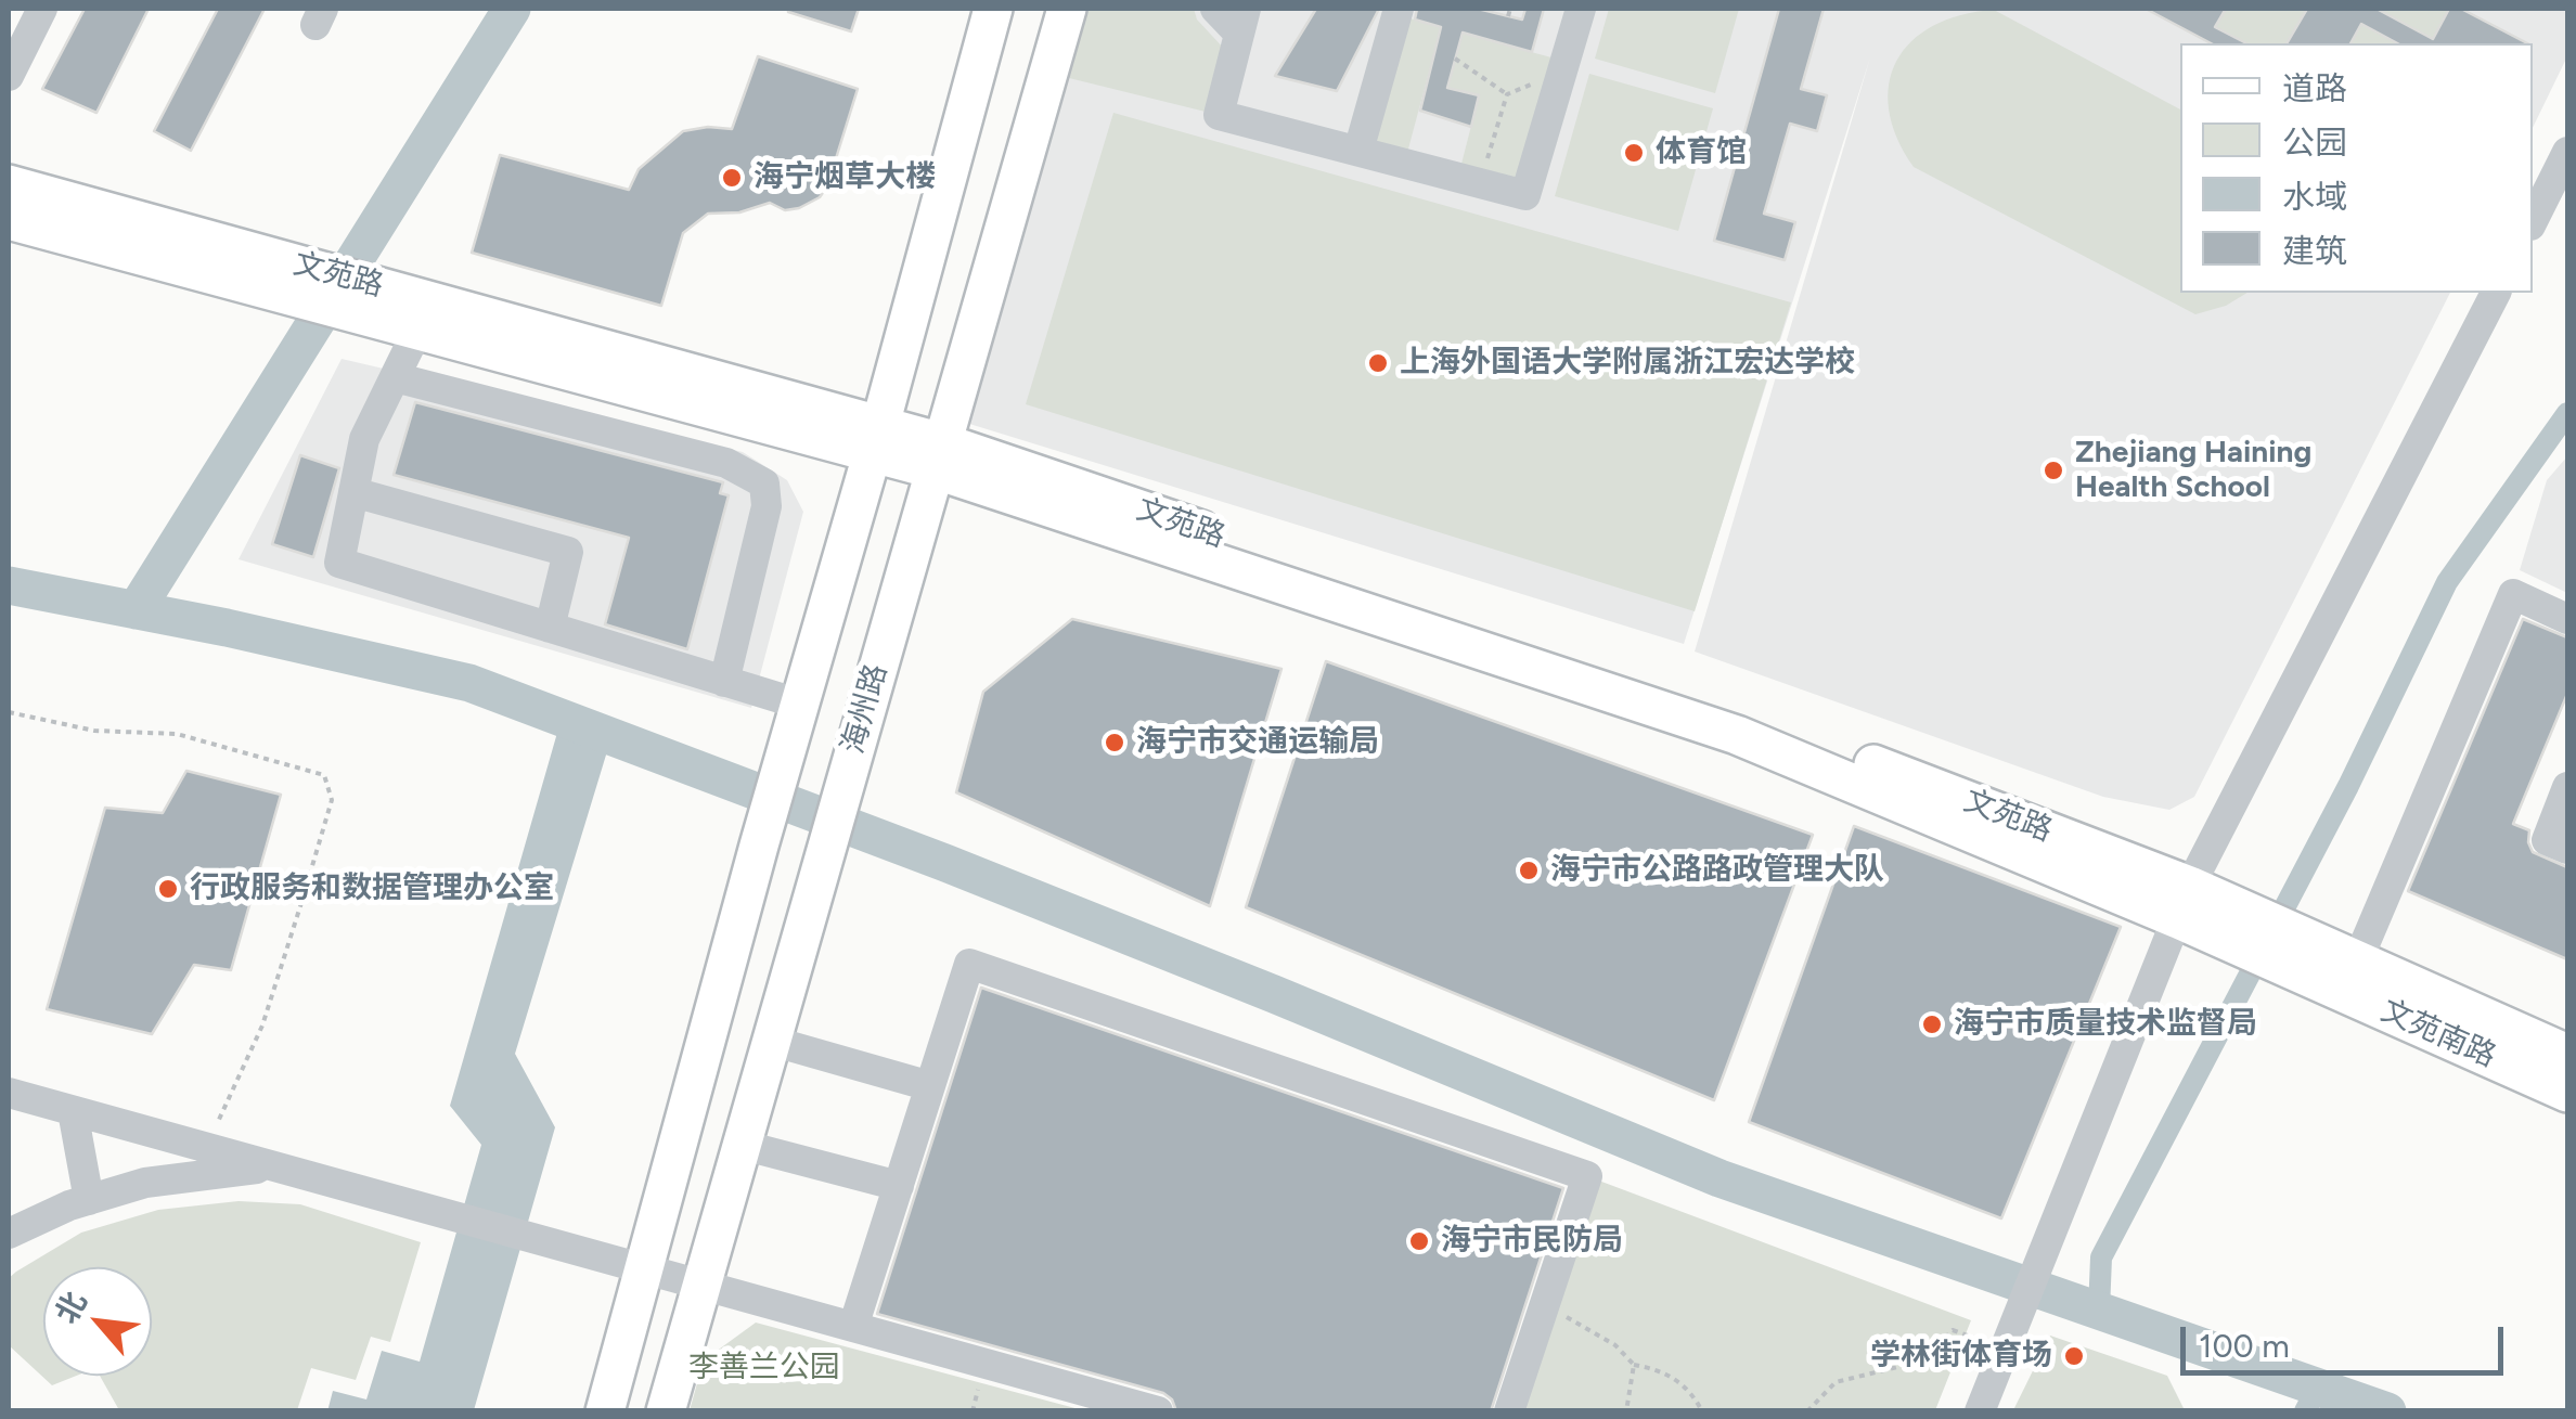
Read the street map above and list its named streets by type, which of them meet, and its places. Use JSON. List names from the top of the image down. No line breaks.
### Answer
{"streets":{"main road":["文苑路","海州路","文苑南路"]},"crossings":[["文苑路","海州路"],["文苑路","文苑南路"]],"parks":["李善兰公园"],"places":["体育馆","海宁烟草大楼","上海外国语大学附属浙江宏达学校","Zhejiang Haining Health School","海宁市交通运输局","海宁市公路路政管理大队","行政服务和数据管理办公室","海宁市质量技术监督局","海宁市民防局","学林街体育场"],"legend":["道路","公园","水域","建筑"],"scale_bar":"100 m","north":"top left"}
